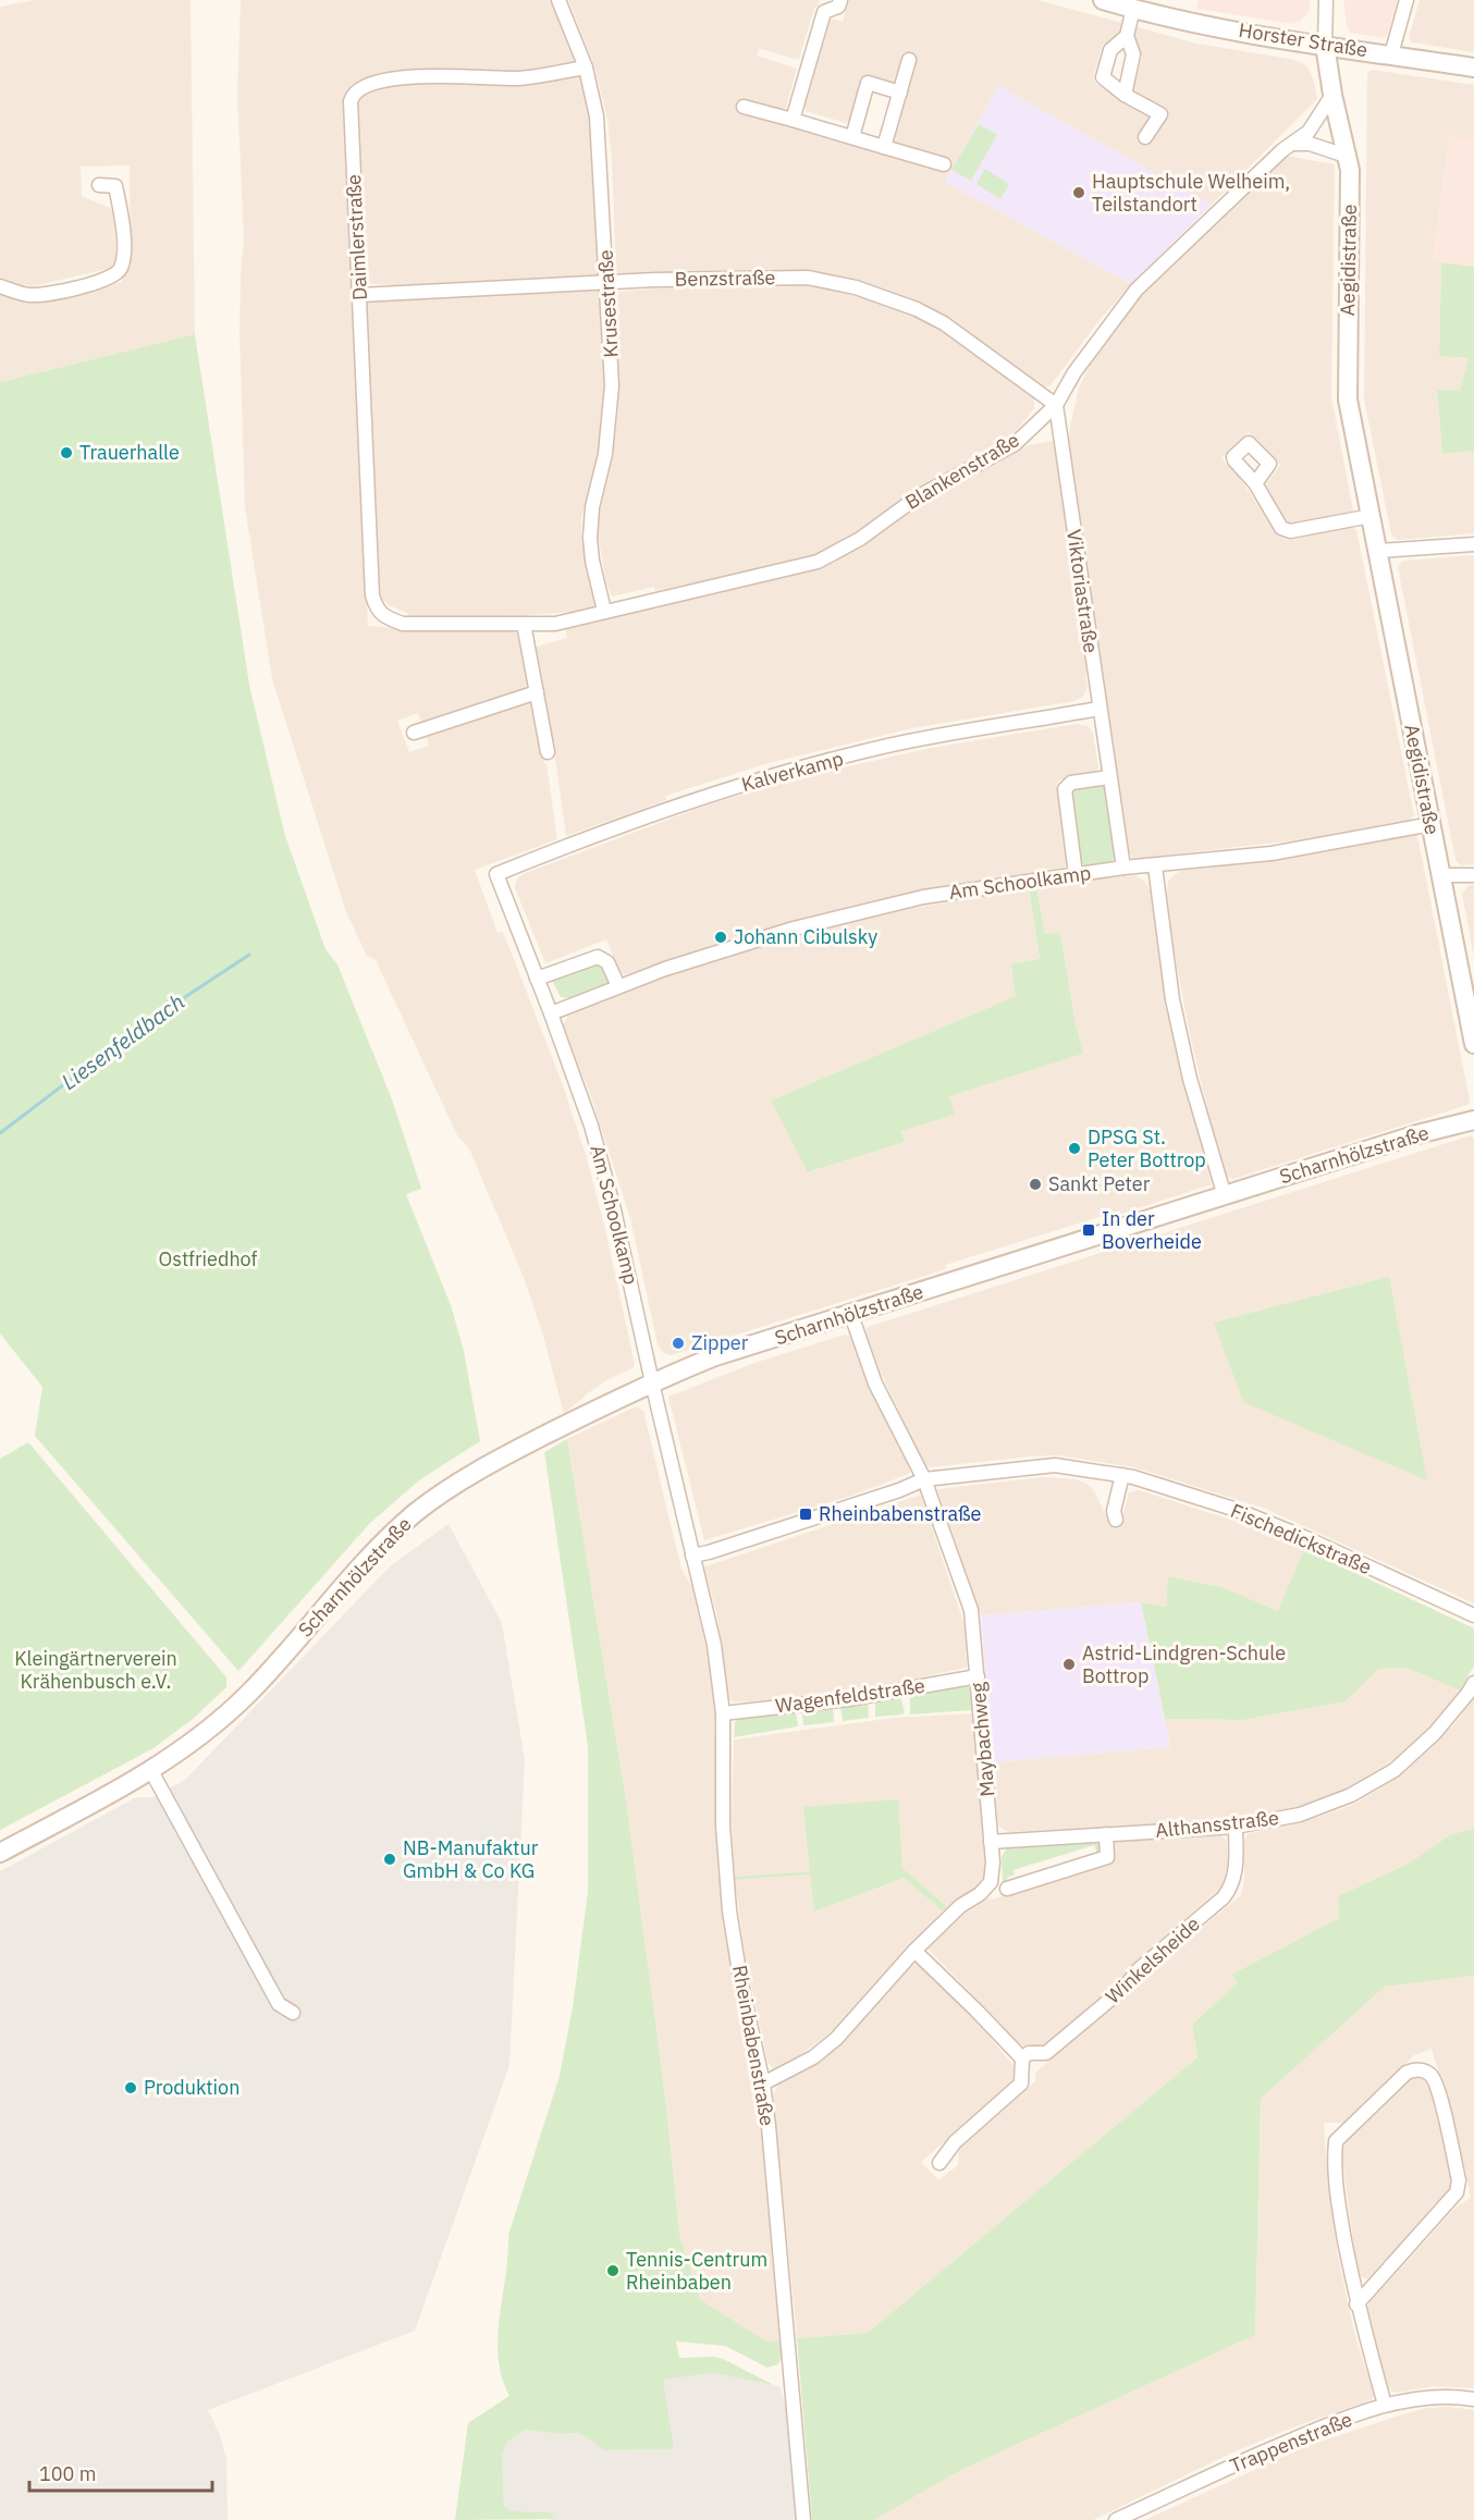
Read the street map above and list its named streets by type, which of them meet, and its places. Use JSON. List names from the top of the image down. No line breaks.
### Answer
{"streets":{"main road":["Horster Straße","Aegidistraße","Scharnhölzstraße"],"street":["Daimlerstraße","Benzstraße","Krusestraße","Blankenstraße","Viktoriastraße","Kalverkamp","Am Schoolkamp","Fischedickstraße","Wagenfeldstraße","Maybachweg","Althansstraße","Winkelsheide","Rheinbabenstraße","Trappenstraße"]},"crossings":[["Horster Straße","Aegidistraße"],["Daimlerstraße","Benzstraße"],["Daimlerstraße","Krusestraße"],["Daimlerstraße","Blankenstraße"],["Aegidistraße","Blankenstraße"],["Aegidistraße","Am Schoolkamp"],["Benzstraße","Krusestraße"],["Benzstraße","Blankenstraße"],["Benzstraße","Viktoriastraße"],["Krusestraße","Blankenstraße"],["Blankenstraße","Viktoriastraße"],["Viktoriastraße","Kalverkamp"],["Viktoriastraße","Am Schoolkamp"],["Kalverkamp","Am Schoolkamp"],["Am Schoolkamp","Scharnhölzstraße"],["Am Schoolkamp","Rheinbabenstraße"],["Scharnhölzstraße","Maybachweg"],["Scharnhölzstraße","Rheinbabenstraße"],["Fischedickstraße","Maybachweg"],["Fischedickstraße","Rheinbabenstraße"],["Wagenfeldstraße","Maybachweg"],["Wagenfeldstraße","Rheinbabenstraße"],["Maybachweg","Althansstraße"],["Maybachweg","Rheinbabenstraße"],["Althansstraße","Winkelsheide"]],"water":["Liesenfeldbach"],"parks":["Ostfriedhof","Kleingärtnerverein Krähenbusch e.V."],"places":{"other":["Hauptschule Welheim, Teilstandort","Trauerhalle","Johann Cibulsky","DPSG St. Peter Bottrop","Sankt Peter","Zipper","Astrid-Lindgren-Schule Bottrop","NB-Manufaktur GmbH & Co KG","Produktion","Tennis-Centrum Rheinbaben"],"transit":["In der Boverheide","Rheinbabenstraße"]},"scale_bar":"100 m"}
